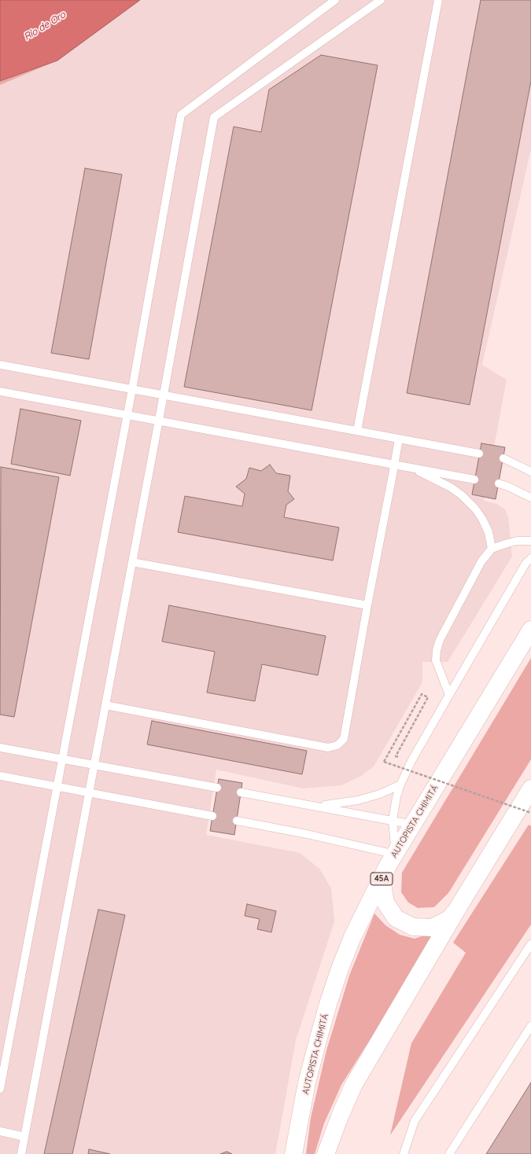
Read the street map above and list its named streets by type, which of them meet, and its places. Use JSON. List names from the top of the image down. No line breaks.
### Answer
{"streets":{"highway":["AUTOPISTA CHIMITÁ","45A"]},"water":["Río de Oro"]}
